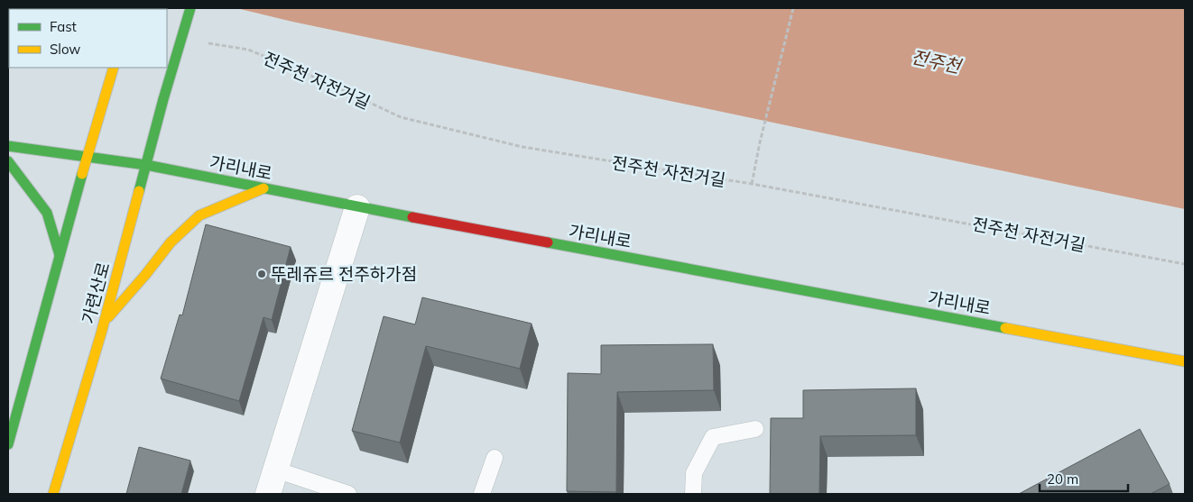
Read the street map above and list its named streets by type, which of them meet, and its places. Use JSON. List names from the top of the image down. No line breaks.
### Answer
{"streets":{"street":["가리내로","가련산로"],"path":["전주천 자전거길"]},"crossings":[["가리내로","가련산로"]],"water":["전주천"],"places":["뚜레쥬르 전주하가점"],"legend":["Fast","Slow"],"scale_bar":"20 m"}
